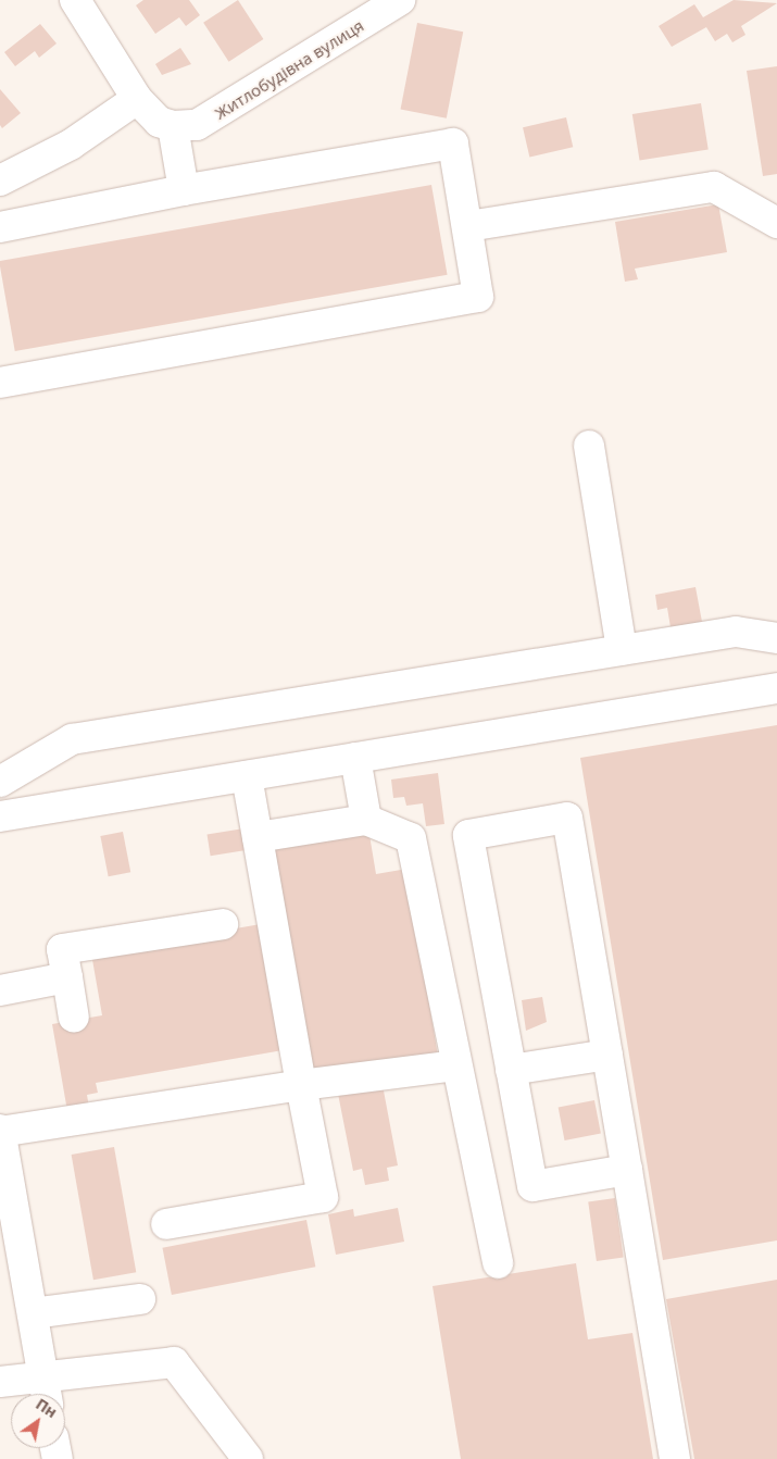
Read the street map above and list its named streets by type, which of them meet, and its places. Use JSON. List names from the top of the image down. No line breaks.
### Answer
{"streets":{"street":["Житлобудівна вулиця"]},"north":"top right"}
